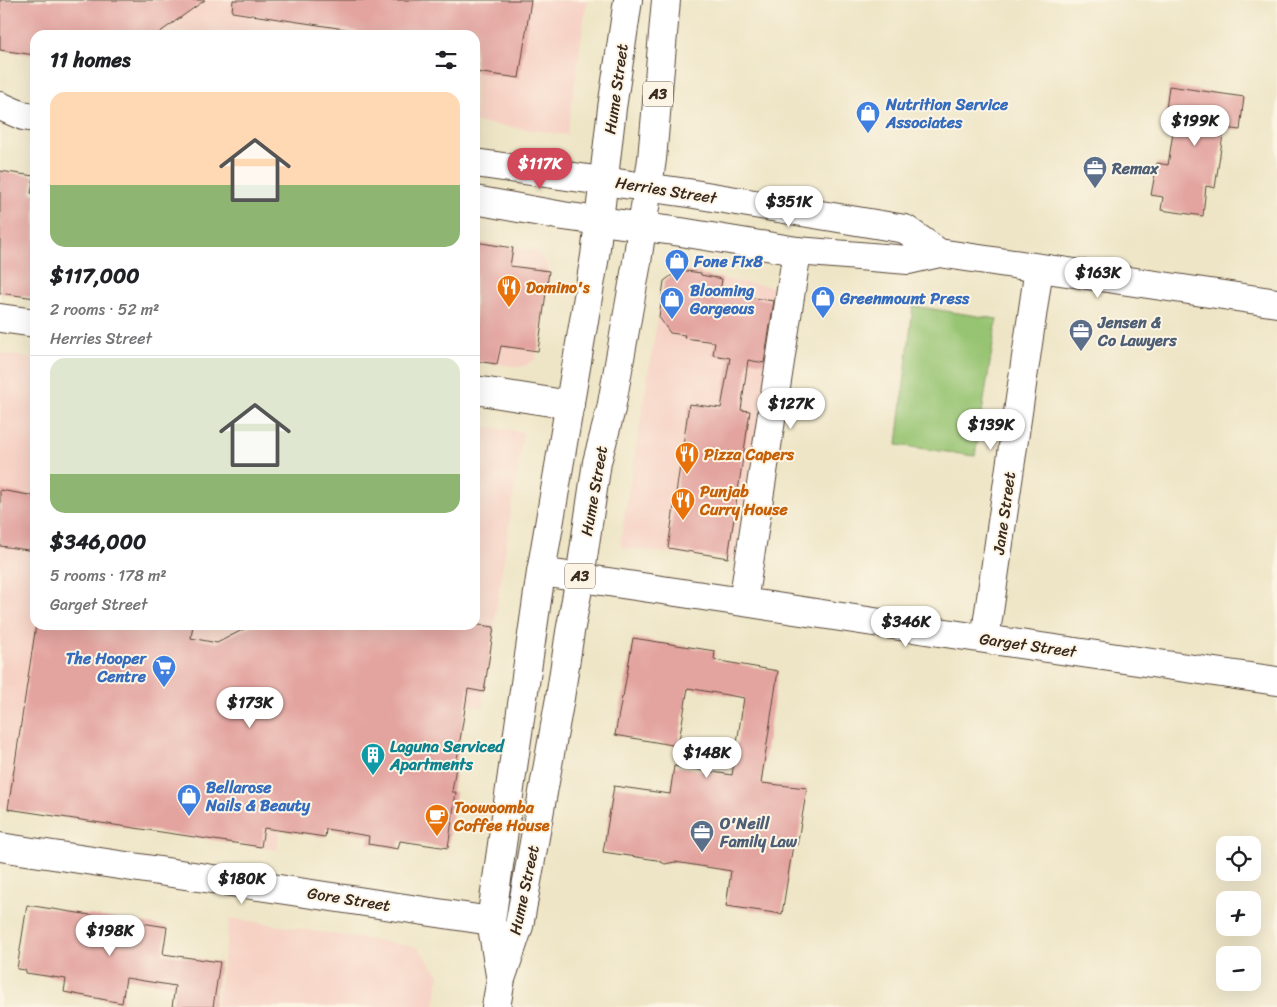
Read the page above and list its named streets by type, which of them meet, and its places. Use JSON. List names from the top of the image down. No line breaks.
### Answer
{"streets":{"main road":["Hume Street","A3","Herries Street","Jane Street","Garget Street","Gore Street"]},"crossings":[["Hume Street","Herries Street"],["Hume Street","Garget Street"],["Hume Street","Gore Street"],["Herries Street","Jane Street"],["Jane Street","Garget Street"]],"places":{"shop":["Nutrition Service Associates","Fone Fix8","Greenmount Press","Blooming Gorgeous","Bellarose Nails & Beauty"],"office":["Remax","Jensen & Co Lawyers","O'Neill Family Law"],"restaurant":["Domino's","Pizza Capers","Punjab Curry House"],"supermarket":["The Hooper Centre"],"building":["Laguna Serviced Apartments"],"cafe":["Toowoomba Coffee House"]},"page":{"heading":"11 homes","list":[{"name":"$117,000","note":"2 rooms · 52 m² · Herries Street"},{"name":"$346,000","note":"5 rooms · 178 m² · Garget Street"}],"price":["$199K","$117K","$351K","$163K","$127K","$139K","$346K","$173K","$148K","$180K","$198K"],"map_buttons":["+","−"]}}
